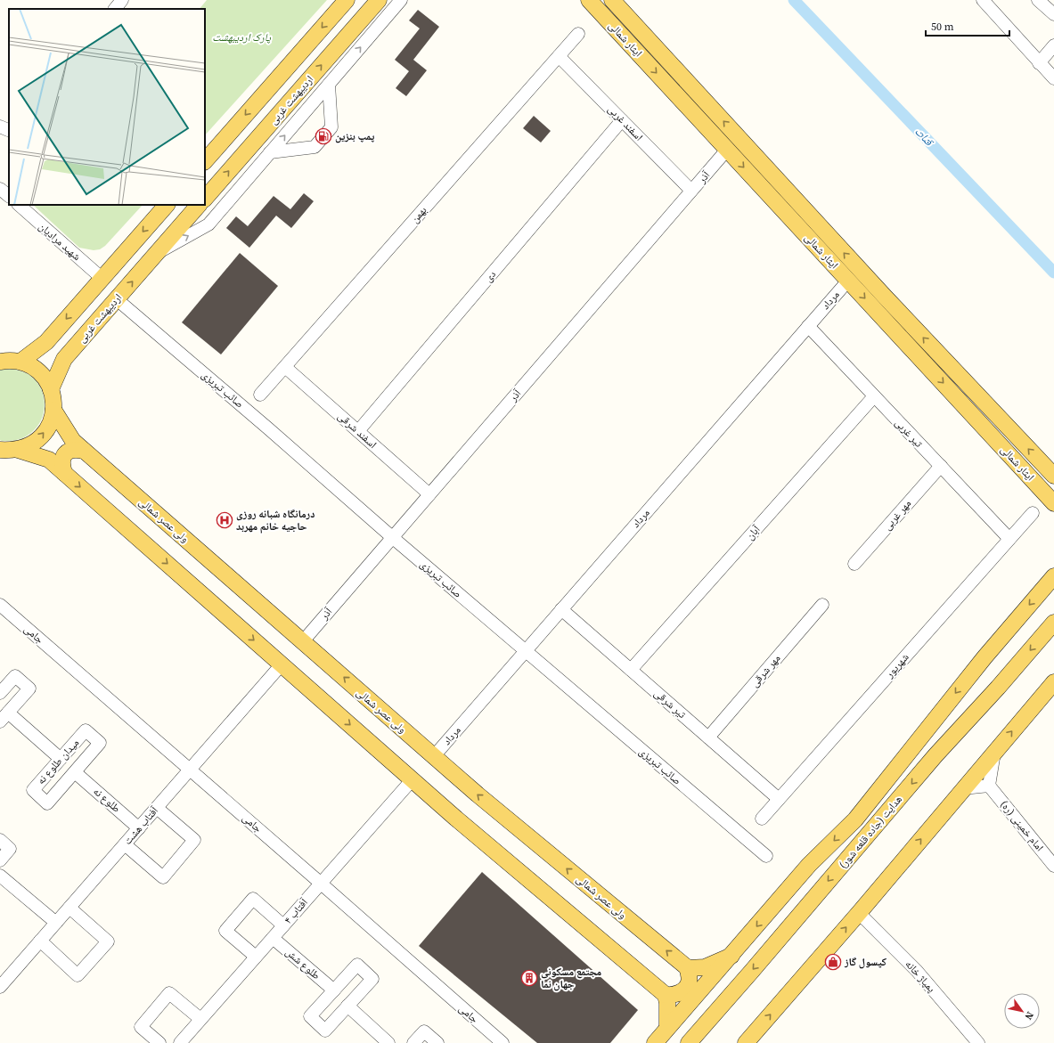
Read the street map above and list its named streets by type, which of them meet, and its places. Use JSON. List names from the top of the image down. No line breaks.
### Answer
{"streets":{"main road":["ایثار شمالی","اردیبهشت غربی","ولی عصر شمالی","هدایت (جاده قلعه شور)"],"street":["اسفند غربی","آذر","بهمن","شهید مرادیان","دی","مرداد","صائب تبریزی","اسفند شرقی","تیر غربی","مهر غربی","آبان","جامی","شهریور","مهر شرقی","تیر شرقی","میدان طلوع نه","طلوع نه","آفتاب هشت","امام خمینی (ره)","آفتاب ۴","طلوع شش","پمپاژ خانه"]},"crossings":[["ایثار شمالی","آذر"],["ایثار شمالی","مرداد"],["اردیبهشت غربی","صائب تبریزی"],["اسفند غربی","آذر"],["اسفند غربی","بهمن"],["اسفند غربی","دی"],["آذر","صائب تبریزی"],["آذر","اسفند شرقی"],["آذر","ولی عصر شمالی"],["بهمن","اسفند شرقی"],["دی","اسفند شرقی"],["مرداد","صائب تبریزی"],["مرداد","تیر غربی"],["مرداد","ولی عصر شمالی"],["مرداد","تیر شرقی"],["تیر غربی","مهر غربی"],["تیر غربی","آبان"],["تیر غربی","شهریور"],["آبان","تیر شرقی"],["جامی","آفتاب هشت"],["جامی","آفتاب ۴"],["شهریور","تیر شرقی"],["مهر شرقی","تیر شرقی"],["میدان طلوع نه","طلوع نه"],["طلوع نه","آفتاب هشت"],["آفتاب ۴","طلوع شش"]],"water":["قنات"],"parks":["پارک اردیبهشت"],"places":{"fuel station":["پمپ بنزین"],"hospital":["درمانگاه شبانه‌ روزی حاجیه‌ خانم مهربد"],"shop":["کپسول گاز"],"building":["مجتمع مسکونی جهان نما"]},"scale_bar":"50 m","north":"bottom right"}
